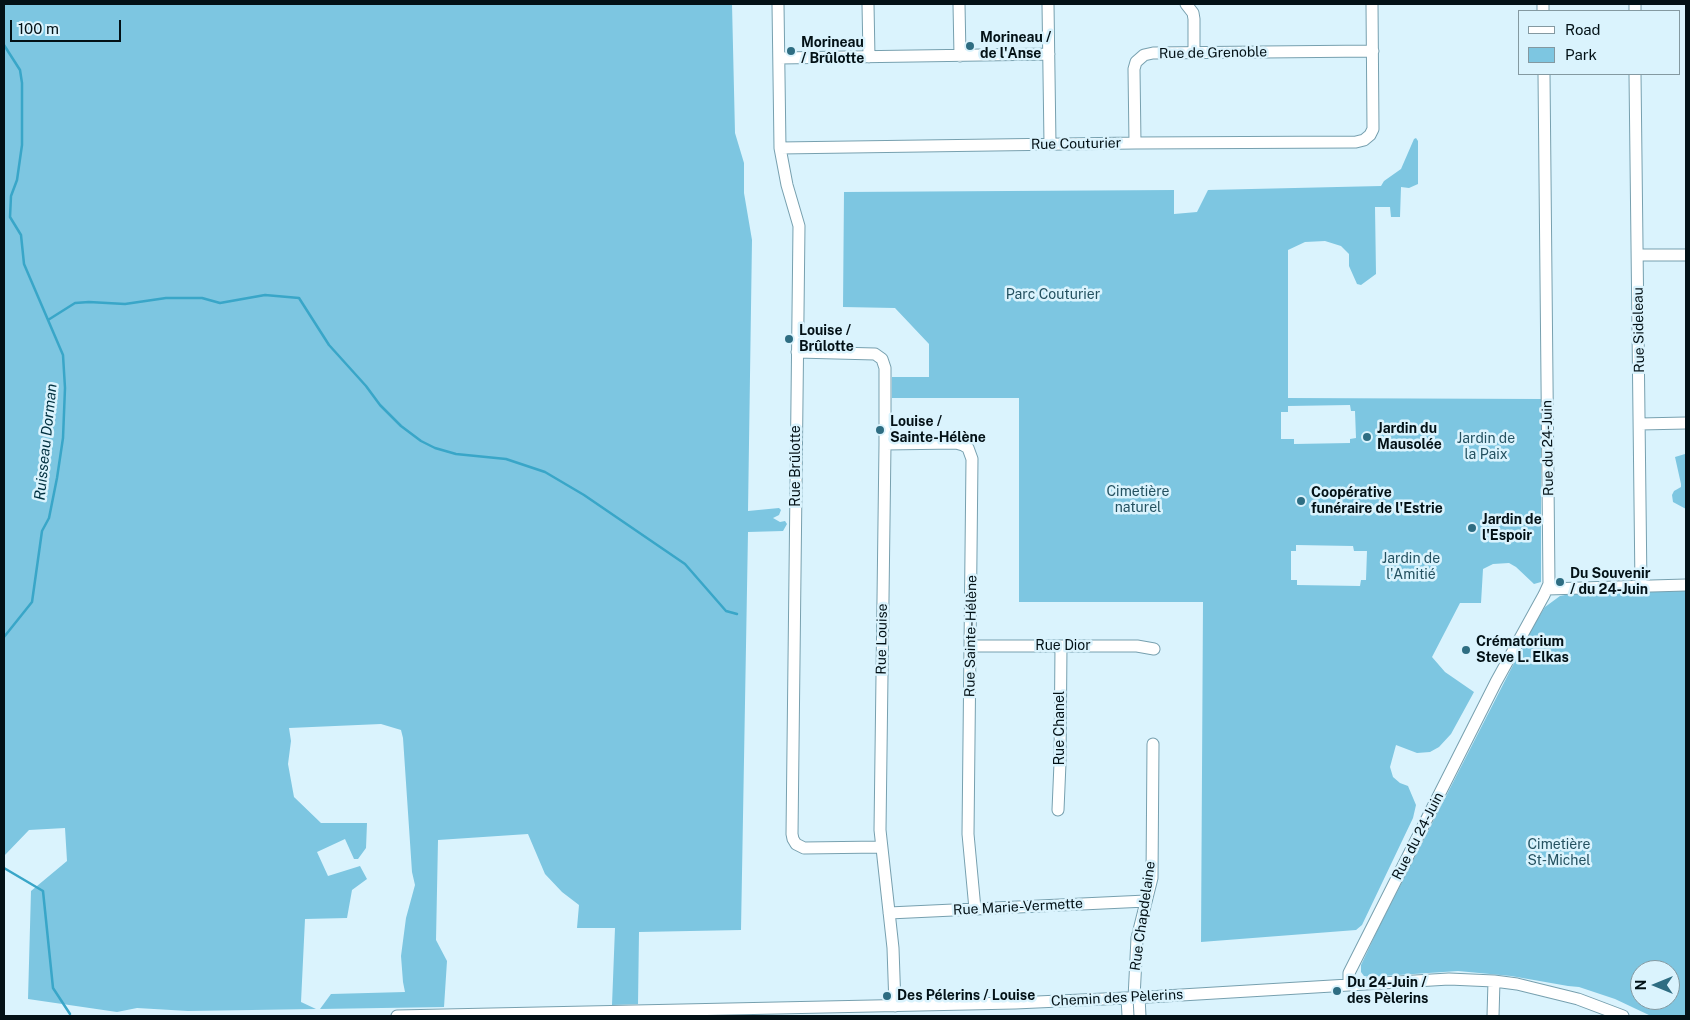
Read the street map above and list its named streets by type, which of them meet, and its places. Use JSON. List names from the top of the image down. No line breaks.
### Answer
{"streets":{"street":["Rue de Grenoble","Rue Couturier","Rue Sideleau","Rue du 24-Juin","Rue Brûlotte","Rue Sainte-Hélène","Rue Louise","Rue Dior","Rue Chanel","Rue Marie-Vermette","Rue Chapdelaine","Chemin des Pèlerins"]},"crossings":[["Rue de Grenoble","Rue Couturier"],["Rue Couturier","Rue Brûlotte"],["Rue du 24-Juin","Chemin des Pèlerins"],["Rue Brûlotte","Rue Louise"],["Rue Sainte-Hélène","Rue Louise"],["Rue Sainte-Hélène","Rue Dior"],["Rue Sainte-Hélène","Rue Marie-Vermette"],["Rue Louise","Rue Marie-Vermette"],["Rue Louise","Chemin des Pèlerins"],["Rue Dior","Rue Chanel"],["Rue Marie-Vermette","Rue Chapdelaine"],["Rue Chapdelaine","Chemin des Pèlerins"]],"water":["Ruisseau Dorman"],"parks":["Parc Couturier","Jardin de la Paix","Cimetière naturel","Jardin de l'Amitié","Cimetière St-Michel"],"places":["Morineau / de l'Anse","Morineau / Brûlotte","Louise / Brûlotte","Louise / Sainte-Hélène","Jardin du Mausolée","Coopérative funéraire de l'Estrie","Jardin de l'Espoir","Du Souvenir / du 24-Juin","Crématorium Steve L. Elkas","Du 24-Juin / des Pèlerins","Des Pélerins / Louise"],"legend":["Road","Park"],"scale_bar":"100 m","north":"left"}
